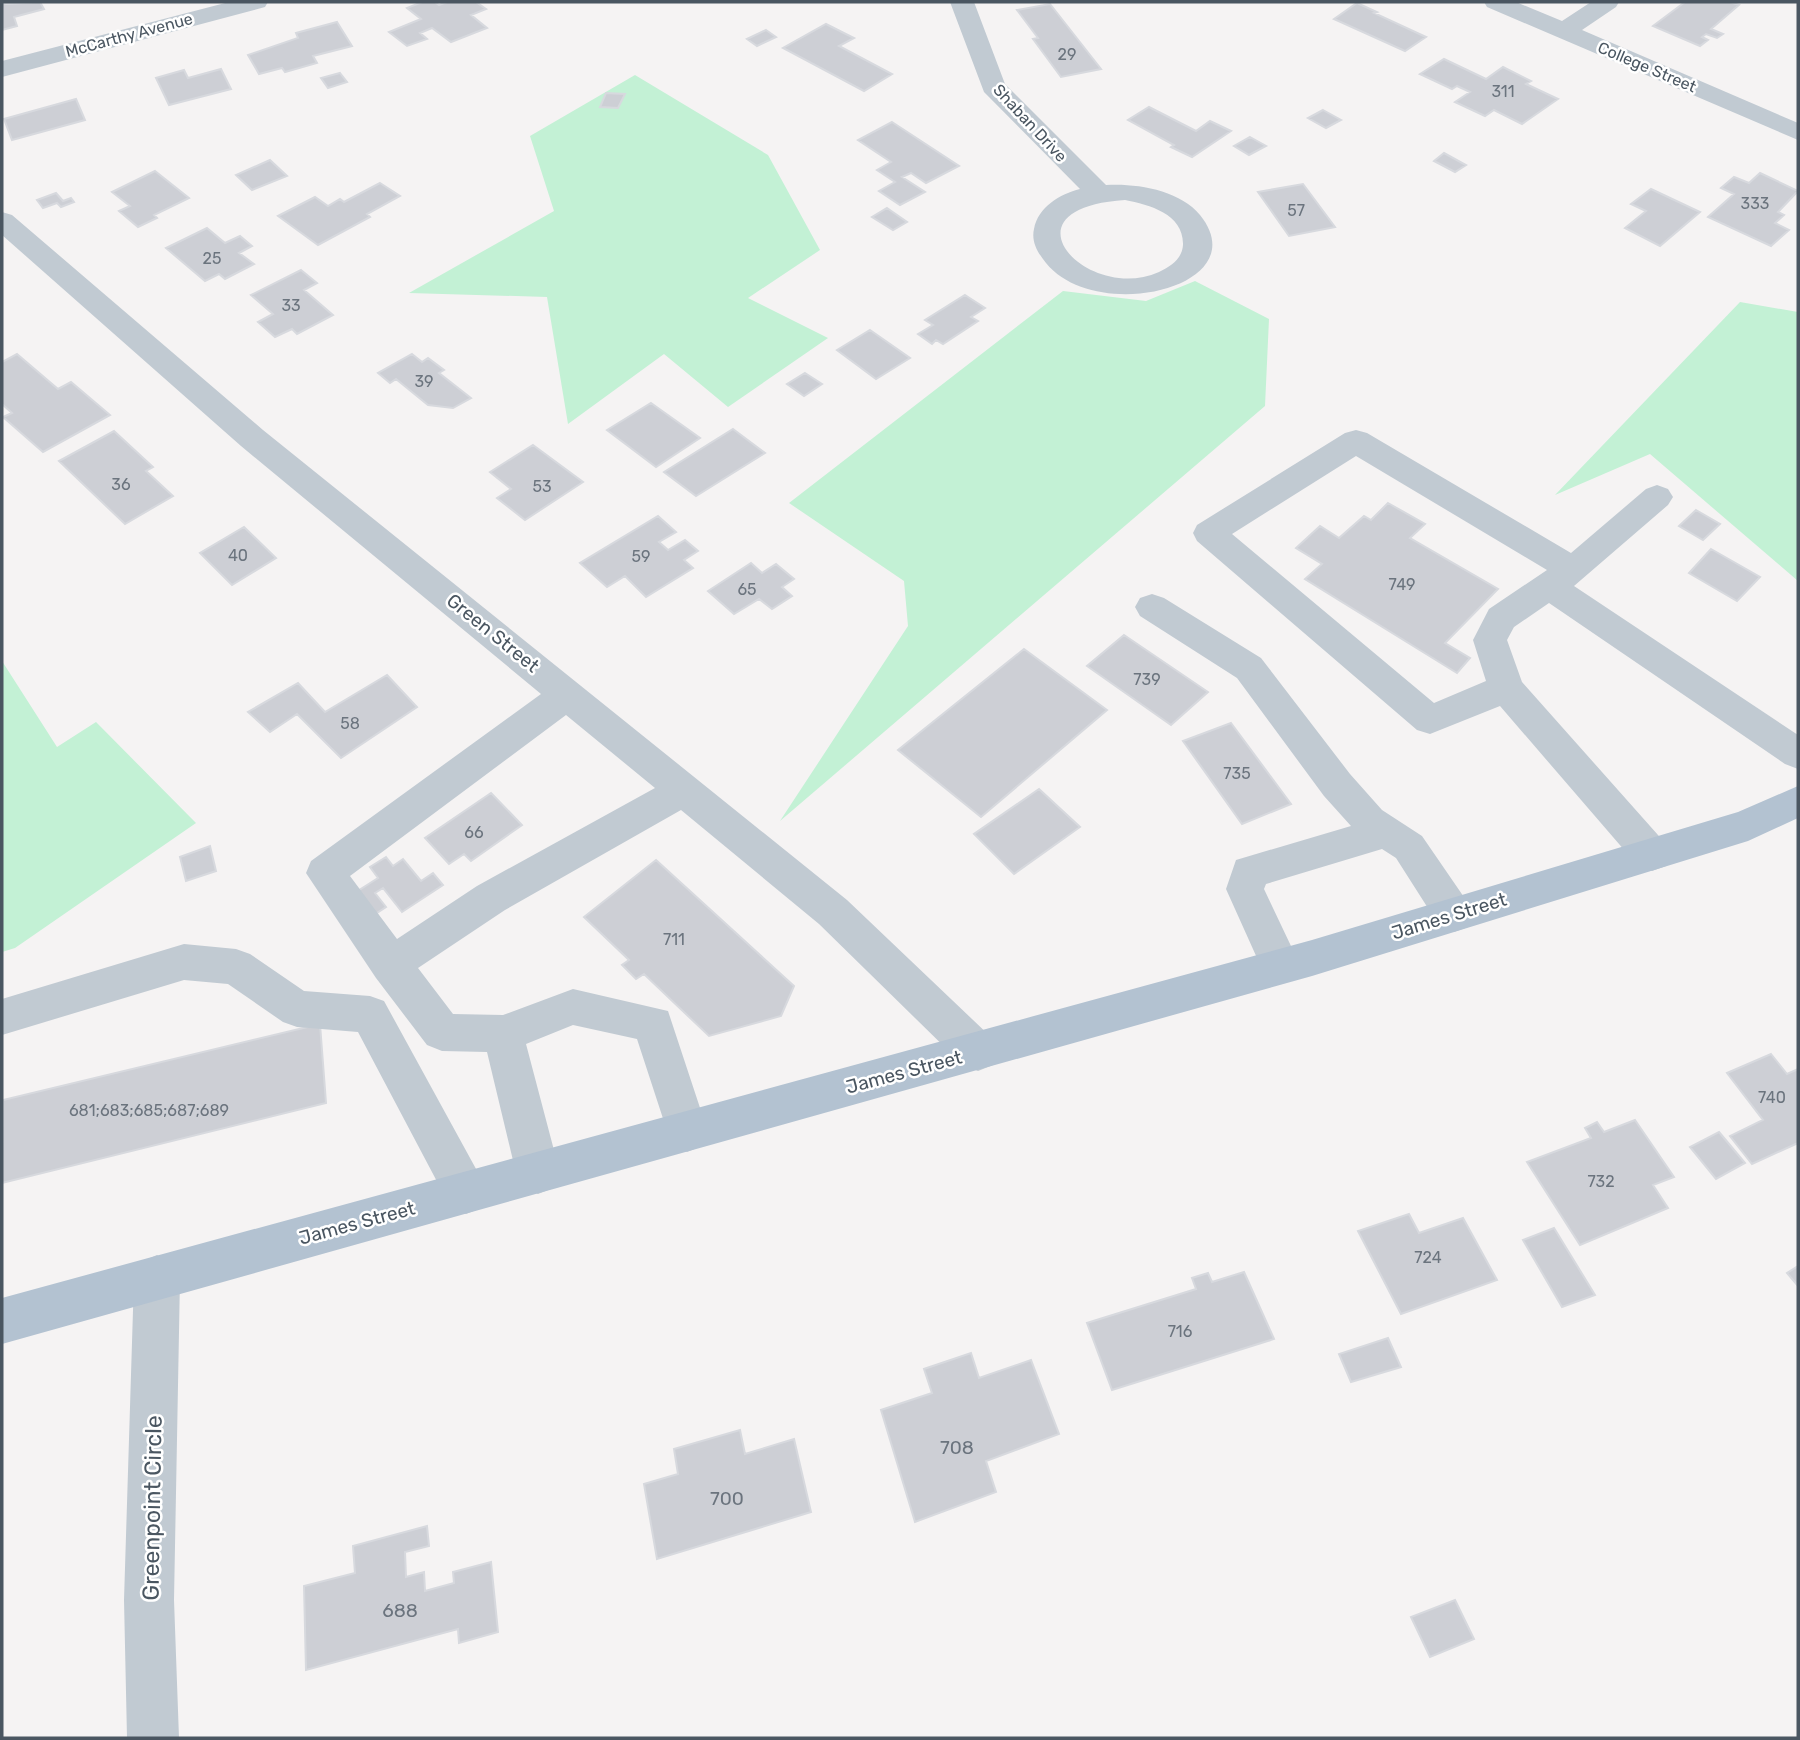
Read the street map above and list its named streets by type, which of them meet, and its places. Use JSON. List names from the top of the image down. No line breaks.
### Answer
{"streets":{"main road":["James Street"],"street":["McCarthy Avenue","College Street","Shaban Drive","Green Street","Greenpoint Circle"]},"crossings":[["Green Street","James Street"],["James Street","Greenpoint Circle"]],"house_numbers":["29","311","333","57","25","33","39","36","53","40","59","749","65","739","58","735","66","711","740","681;683;685;687;689","732","724","716","708","700","688"]}
